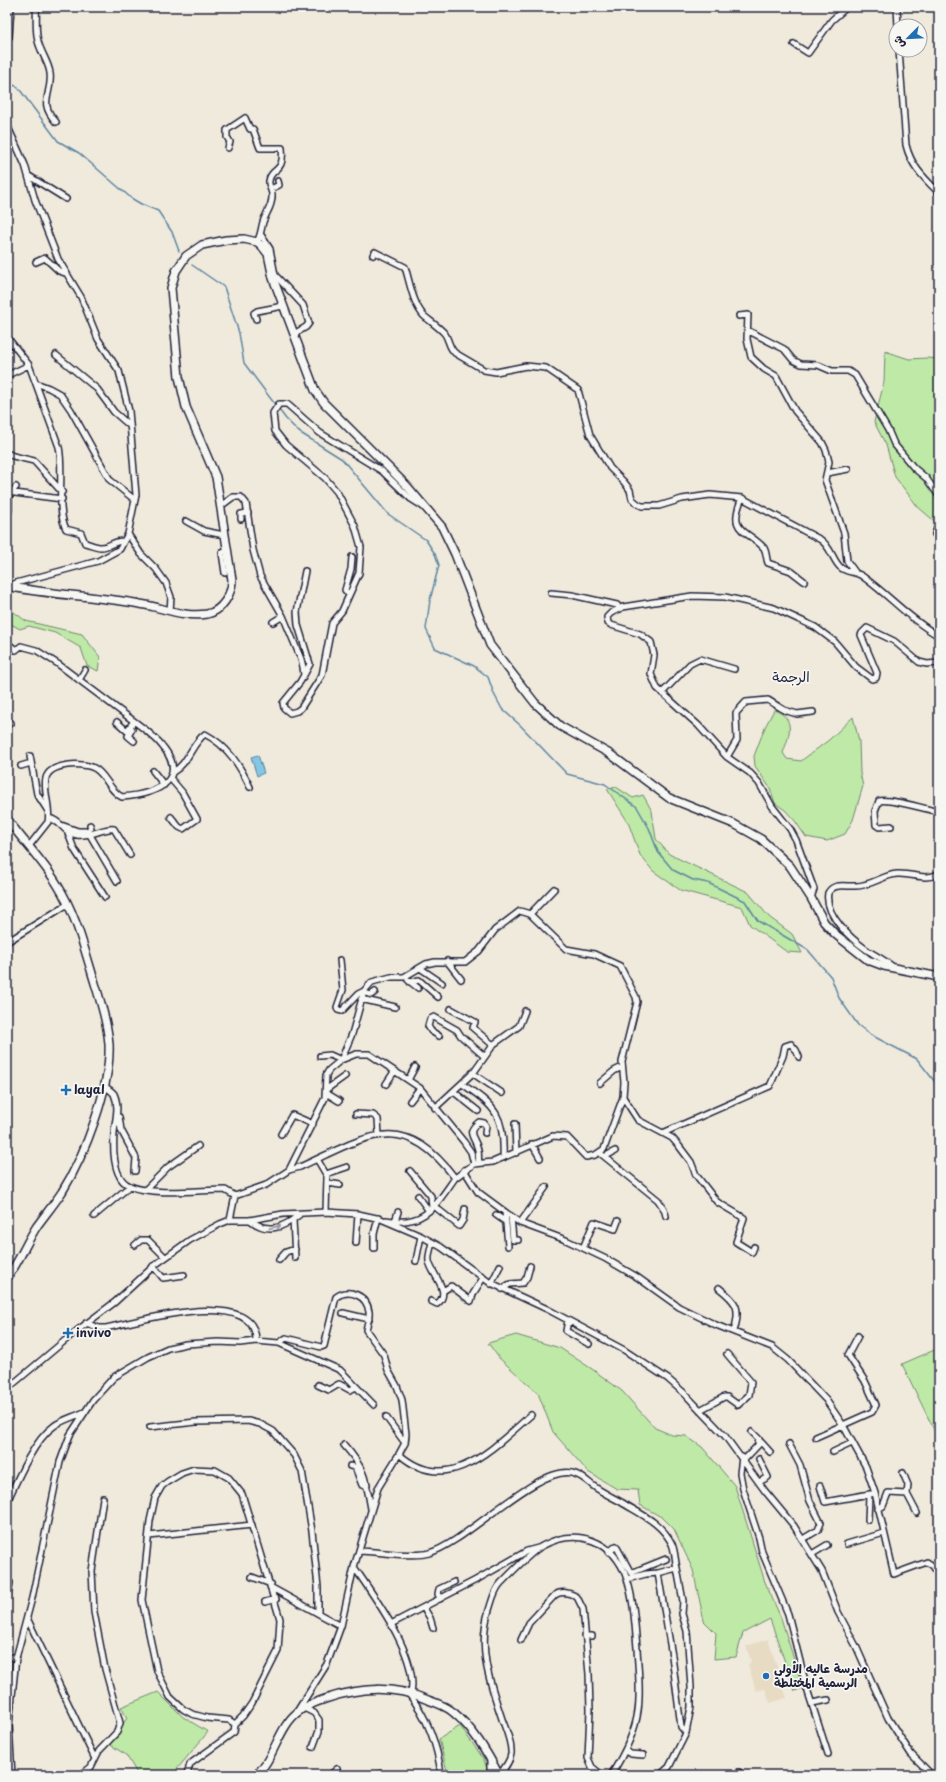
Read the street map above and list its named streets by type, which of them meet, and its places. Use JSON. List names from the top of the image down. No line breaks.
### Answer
{"districts":["الرجمة"],"places":{"health":["layal","invivo"],"other":["مدرسة عاليه الأولى الرسمية المختلطة"]},"north":"bottom left"}
